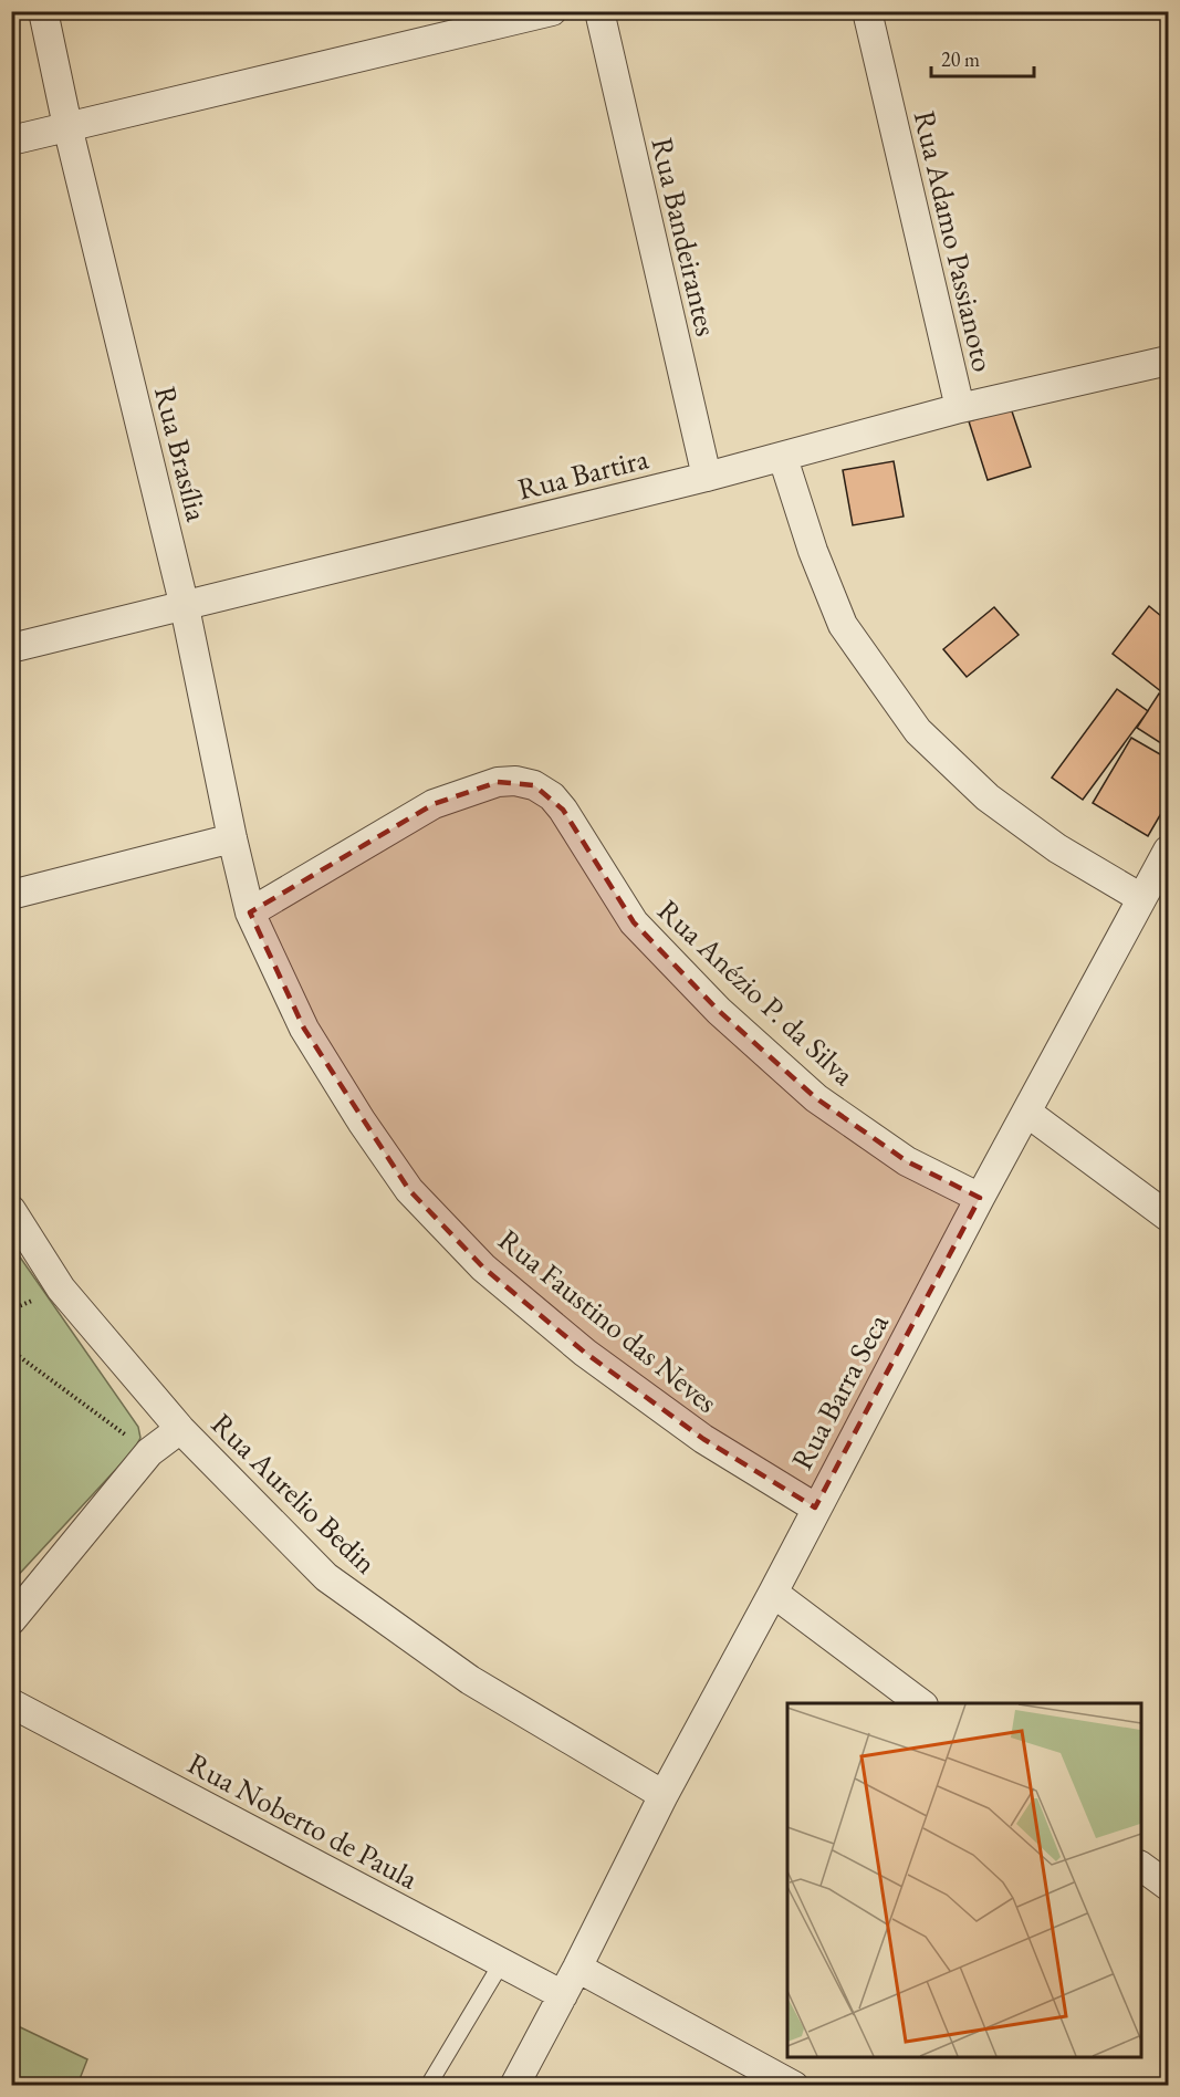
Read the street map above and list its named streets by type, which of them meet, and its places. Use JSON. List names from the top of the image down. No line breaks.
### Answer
{"streets":{"street":["Rua Bandeirantes","Rua Adamo Passianoto","Rua Brasília","Rua Bartira","Rua Anézio P. da Silva","Rua Faustino das Neves","Rua Barra Seca","Rua Aurelio Bedin","Rua Noberto de Paula"]},"crossings":[["Rua Bandeirantes","Rua Bartira"],["Rua Adamo Passianoto","Rua Bartira"],["Rua Brasília","Rua Bartira"],["Rua Brasília","Rua Anézio P. da Silva"],["Rua Brasília","Rua Faustino das Neves"],["Rua Anézio P. da Silva","Rua Faustino das Neves"],["Rua Anézio P. da Silva","Rua Barra Seca"],["Rua Faustino das Neves","Rua Barra Seca"],["Rua Barra Seca","Rua Aurelio Bedin"],["Rua Barra Seca","Rua Noberto de Paula"]],"scale_bar":"20 m"}
